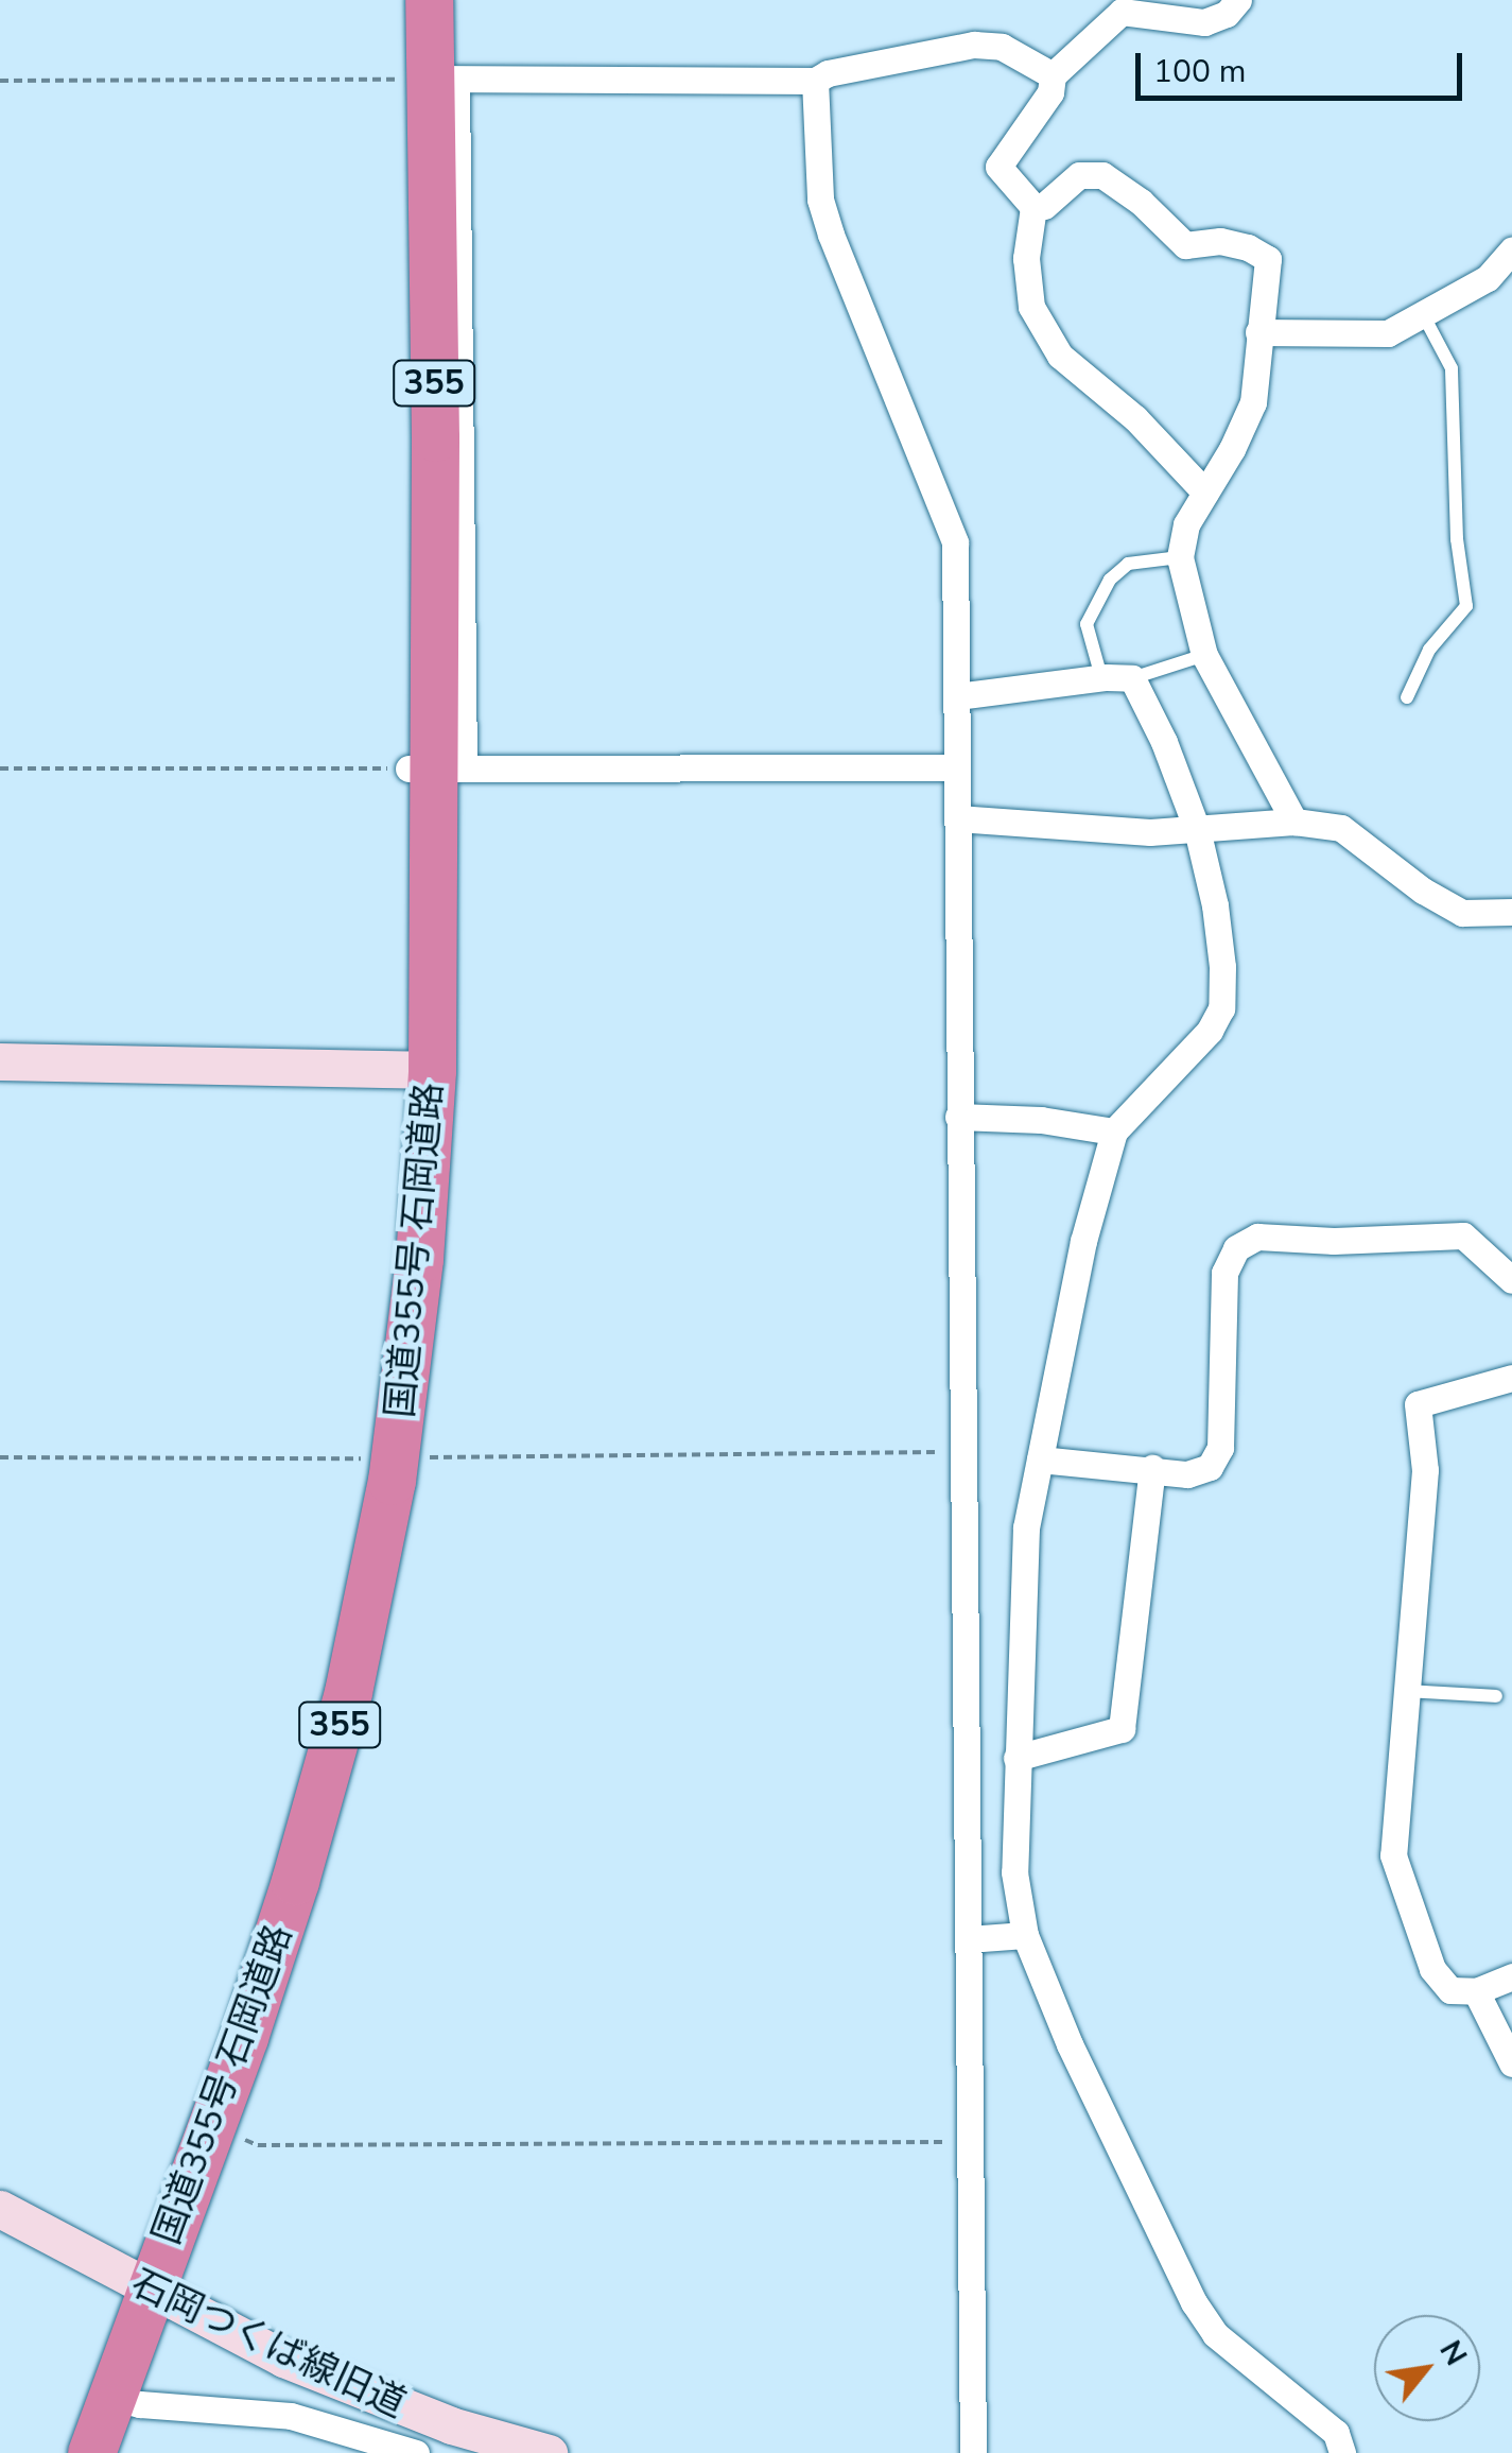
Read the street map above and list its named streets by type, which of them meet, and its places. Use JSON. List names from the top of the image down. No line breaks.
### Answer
{"streets":{"highway":["355","国道355号 石岡道路"],"street":["石岡つくば線旧道"]},"crossings":[["国道355号 石岡道路","石岡つくば線旧道"]],"scale_bar":"100 m","north":"top right"}
